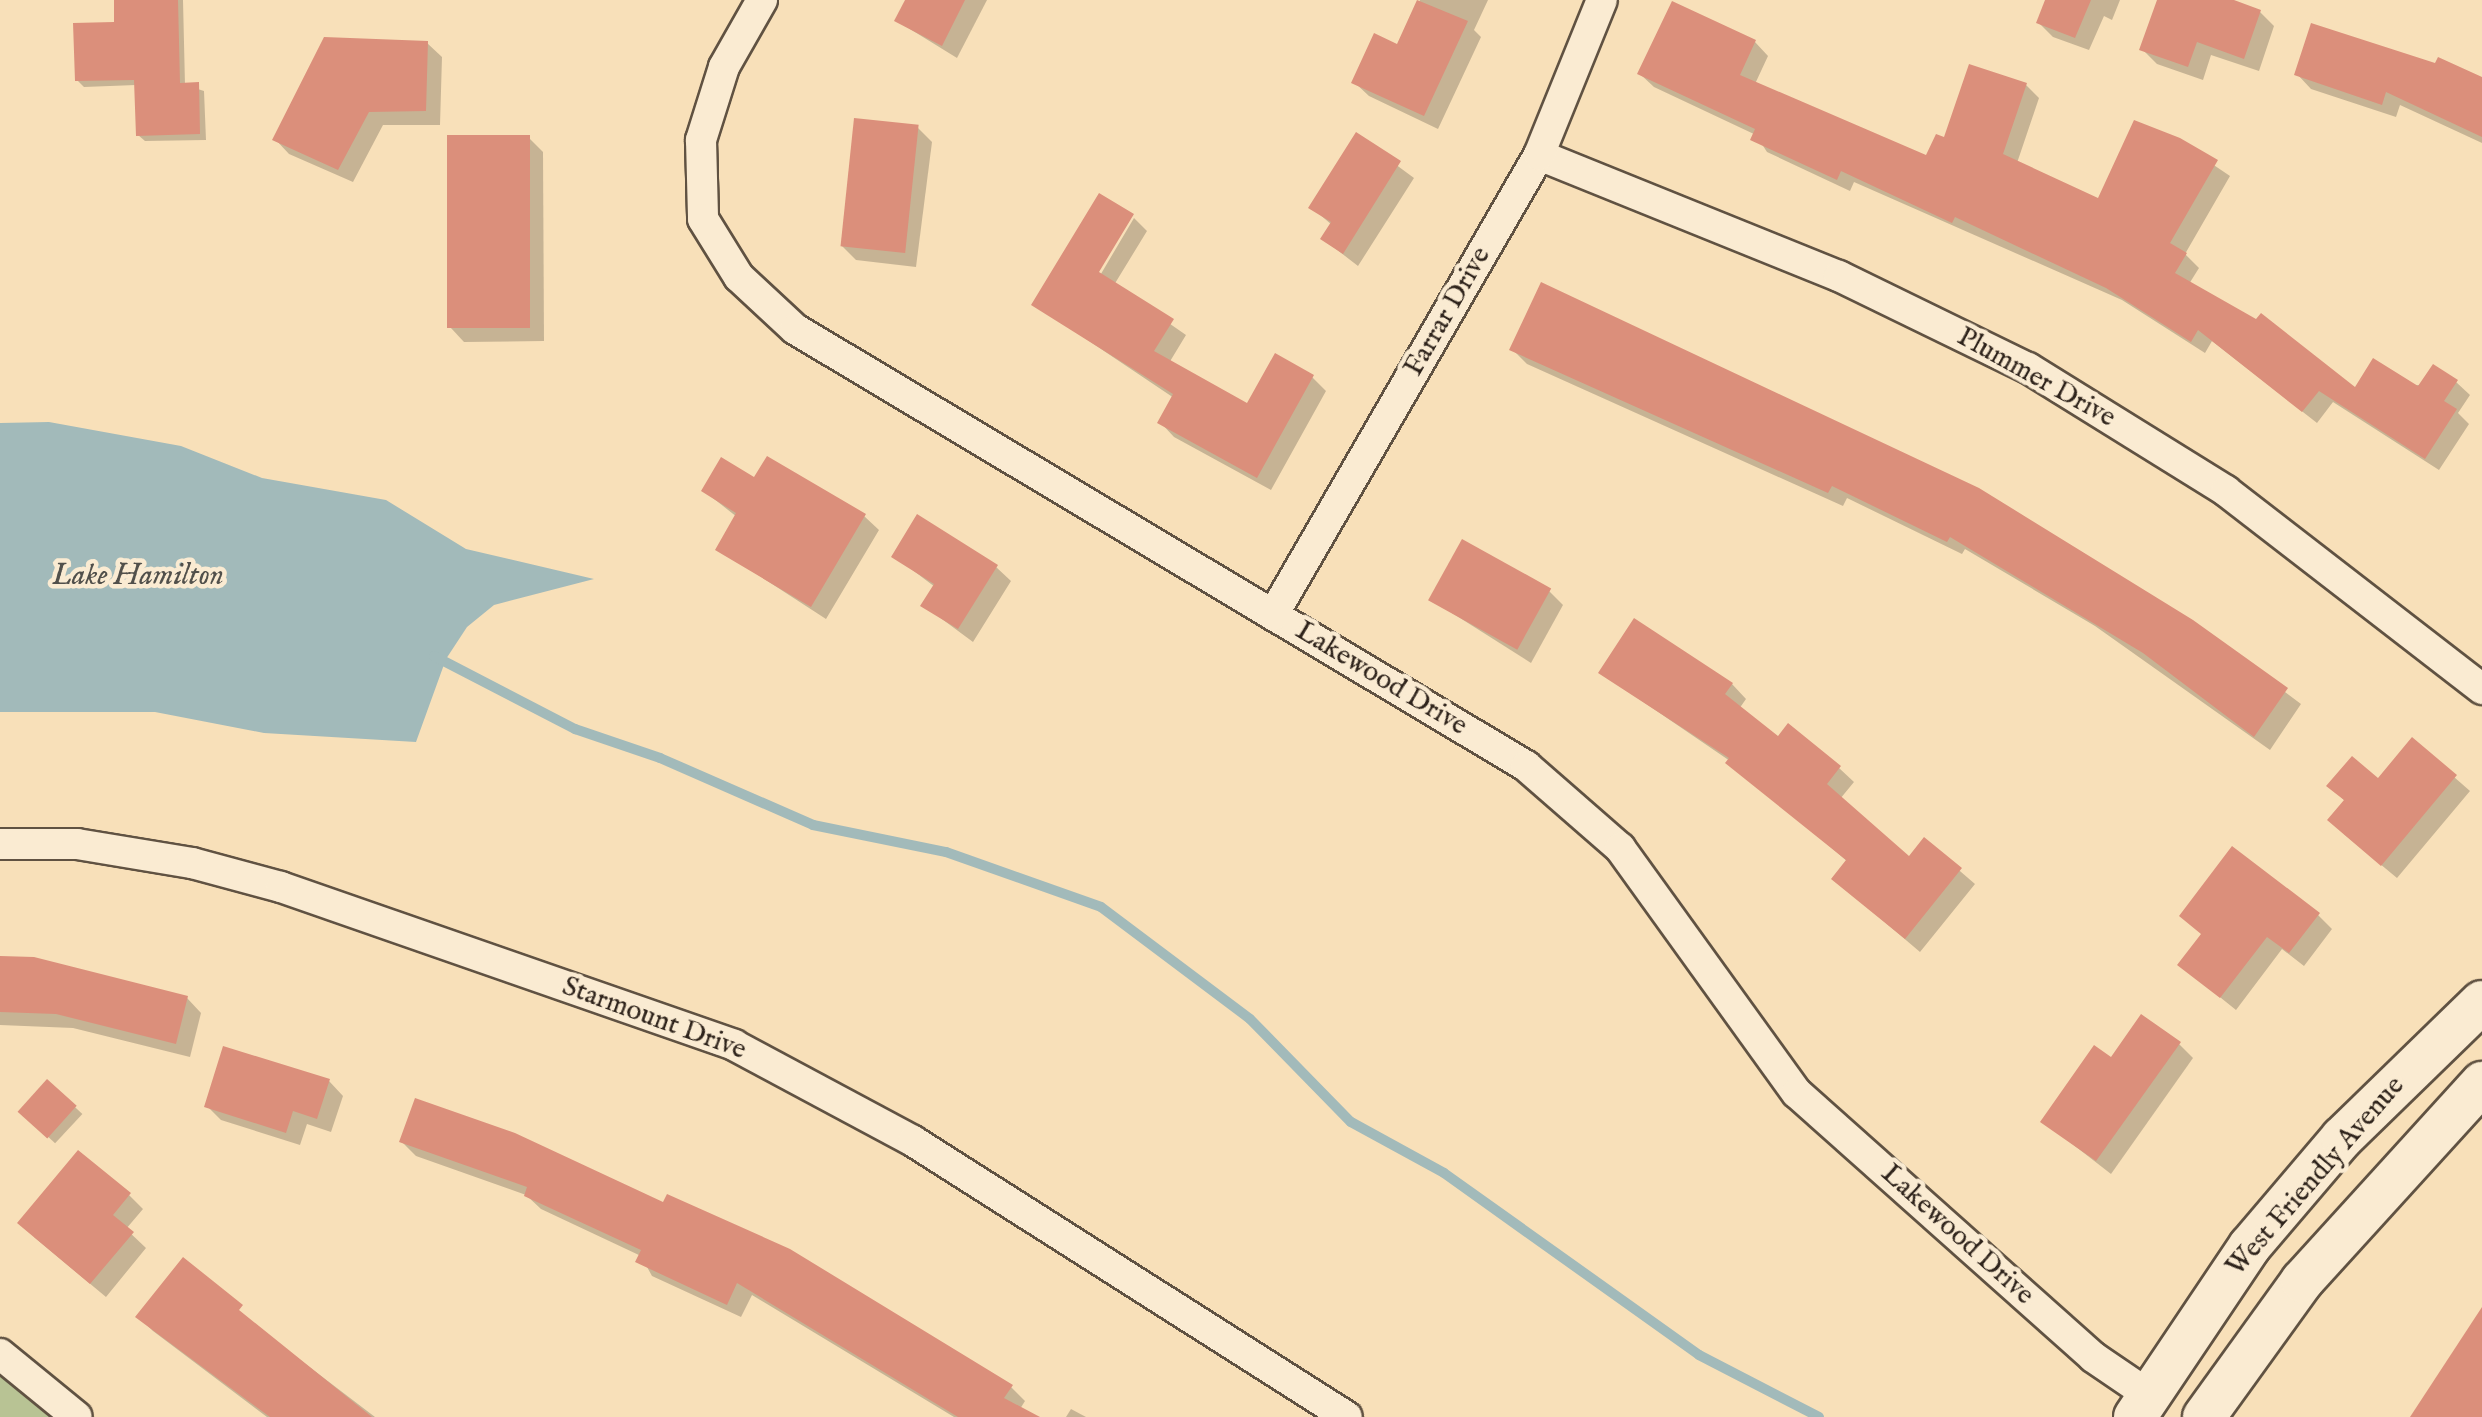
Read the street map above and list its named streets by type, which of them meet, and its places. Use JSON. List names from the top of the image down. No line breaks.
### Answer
{"streets":{"main road":["West Friendly Avenue"],"street":["Farrar Drive","Plummer Drive","Lakewood Drive","Starmount Drive"]},"crossings":[["Farrar Drive","Plummer Drive"],["Farrar Drive","Lakewood Drive"],["Lakewood Drive","West Friendly Avenue"]],"water":["Lake Hamilton"]}
